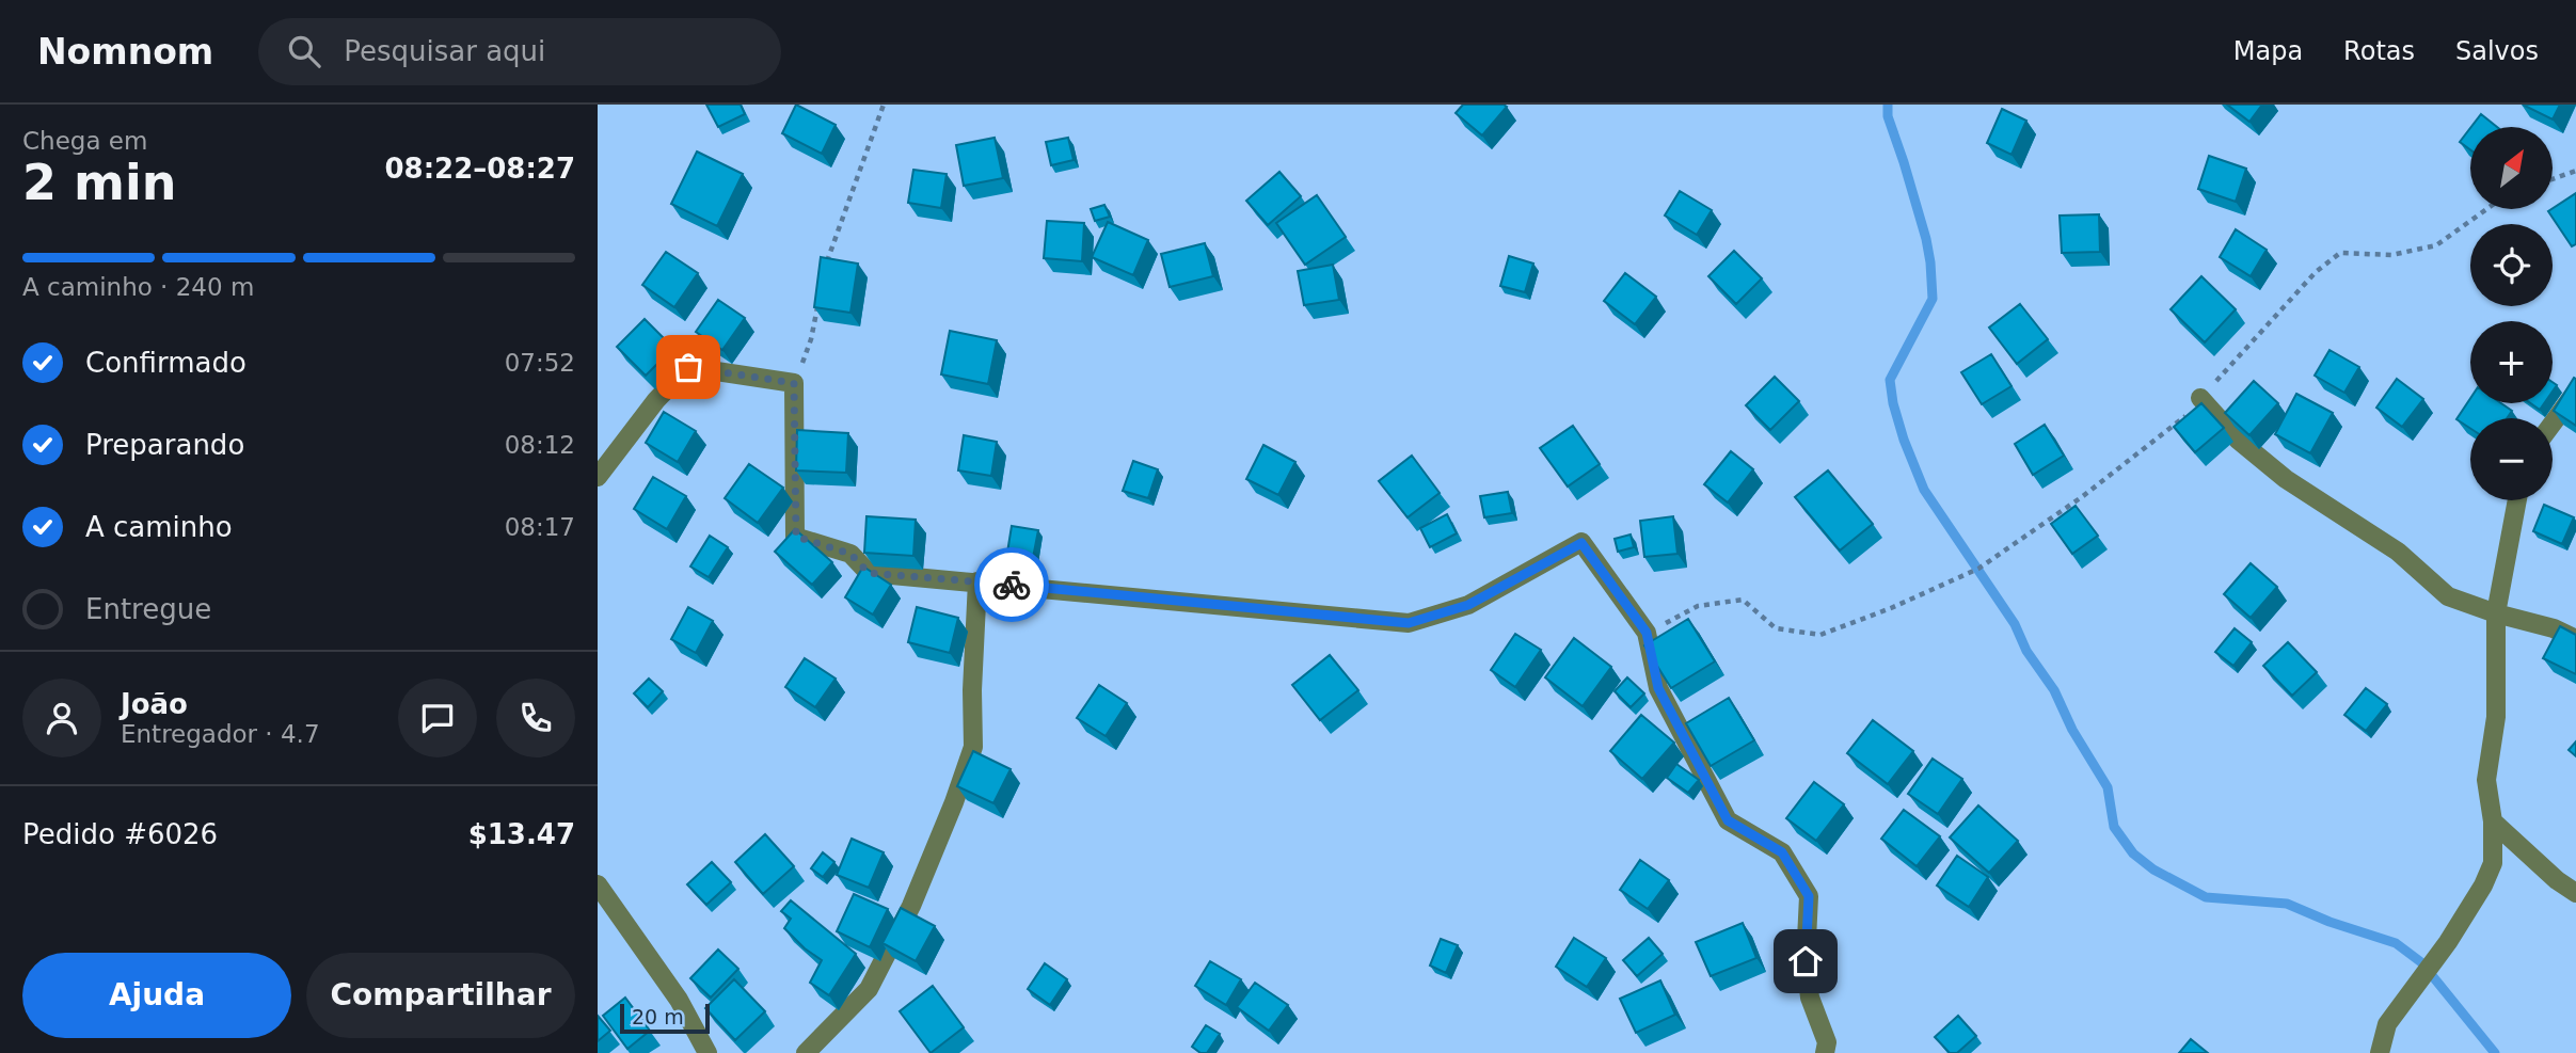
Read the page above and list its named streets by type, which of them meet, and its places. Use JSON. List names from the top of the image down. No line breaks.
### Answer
{"scale_bar":"20 m","north":"top right","page":{"header":"Nomnom","search":"Pesquisar aqui","nav":["Mapa","Rotas","Salvos"],"heading":["2 min","Chega em","08:22–08:27"],"panel":["João","Entregador · 4.7","Pedido #6026","$13.47"],"map_buttons":["+","−"],"bar":"A caminho · 240 m","list":[["Confirmado","07:52"],["Preparando","08:12"],["A caminho","08:17"],"Entregue"],"buttons":["Ajuda","Compartilhar"],"scale":"20 m"}}
